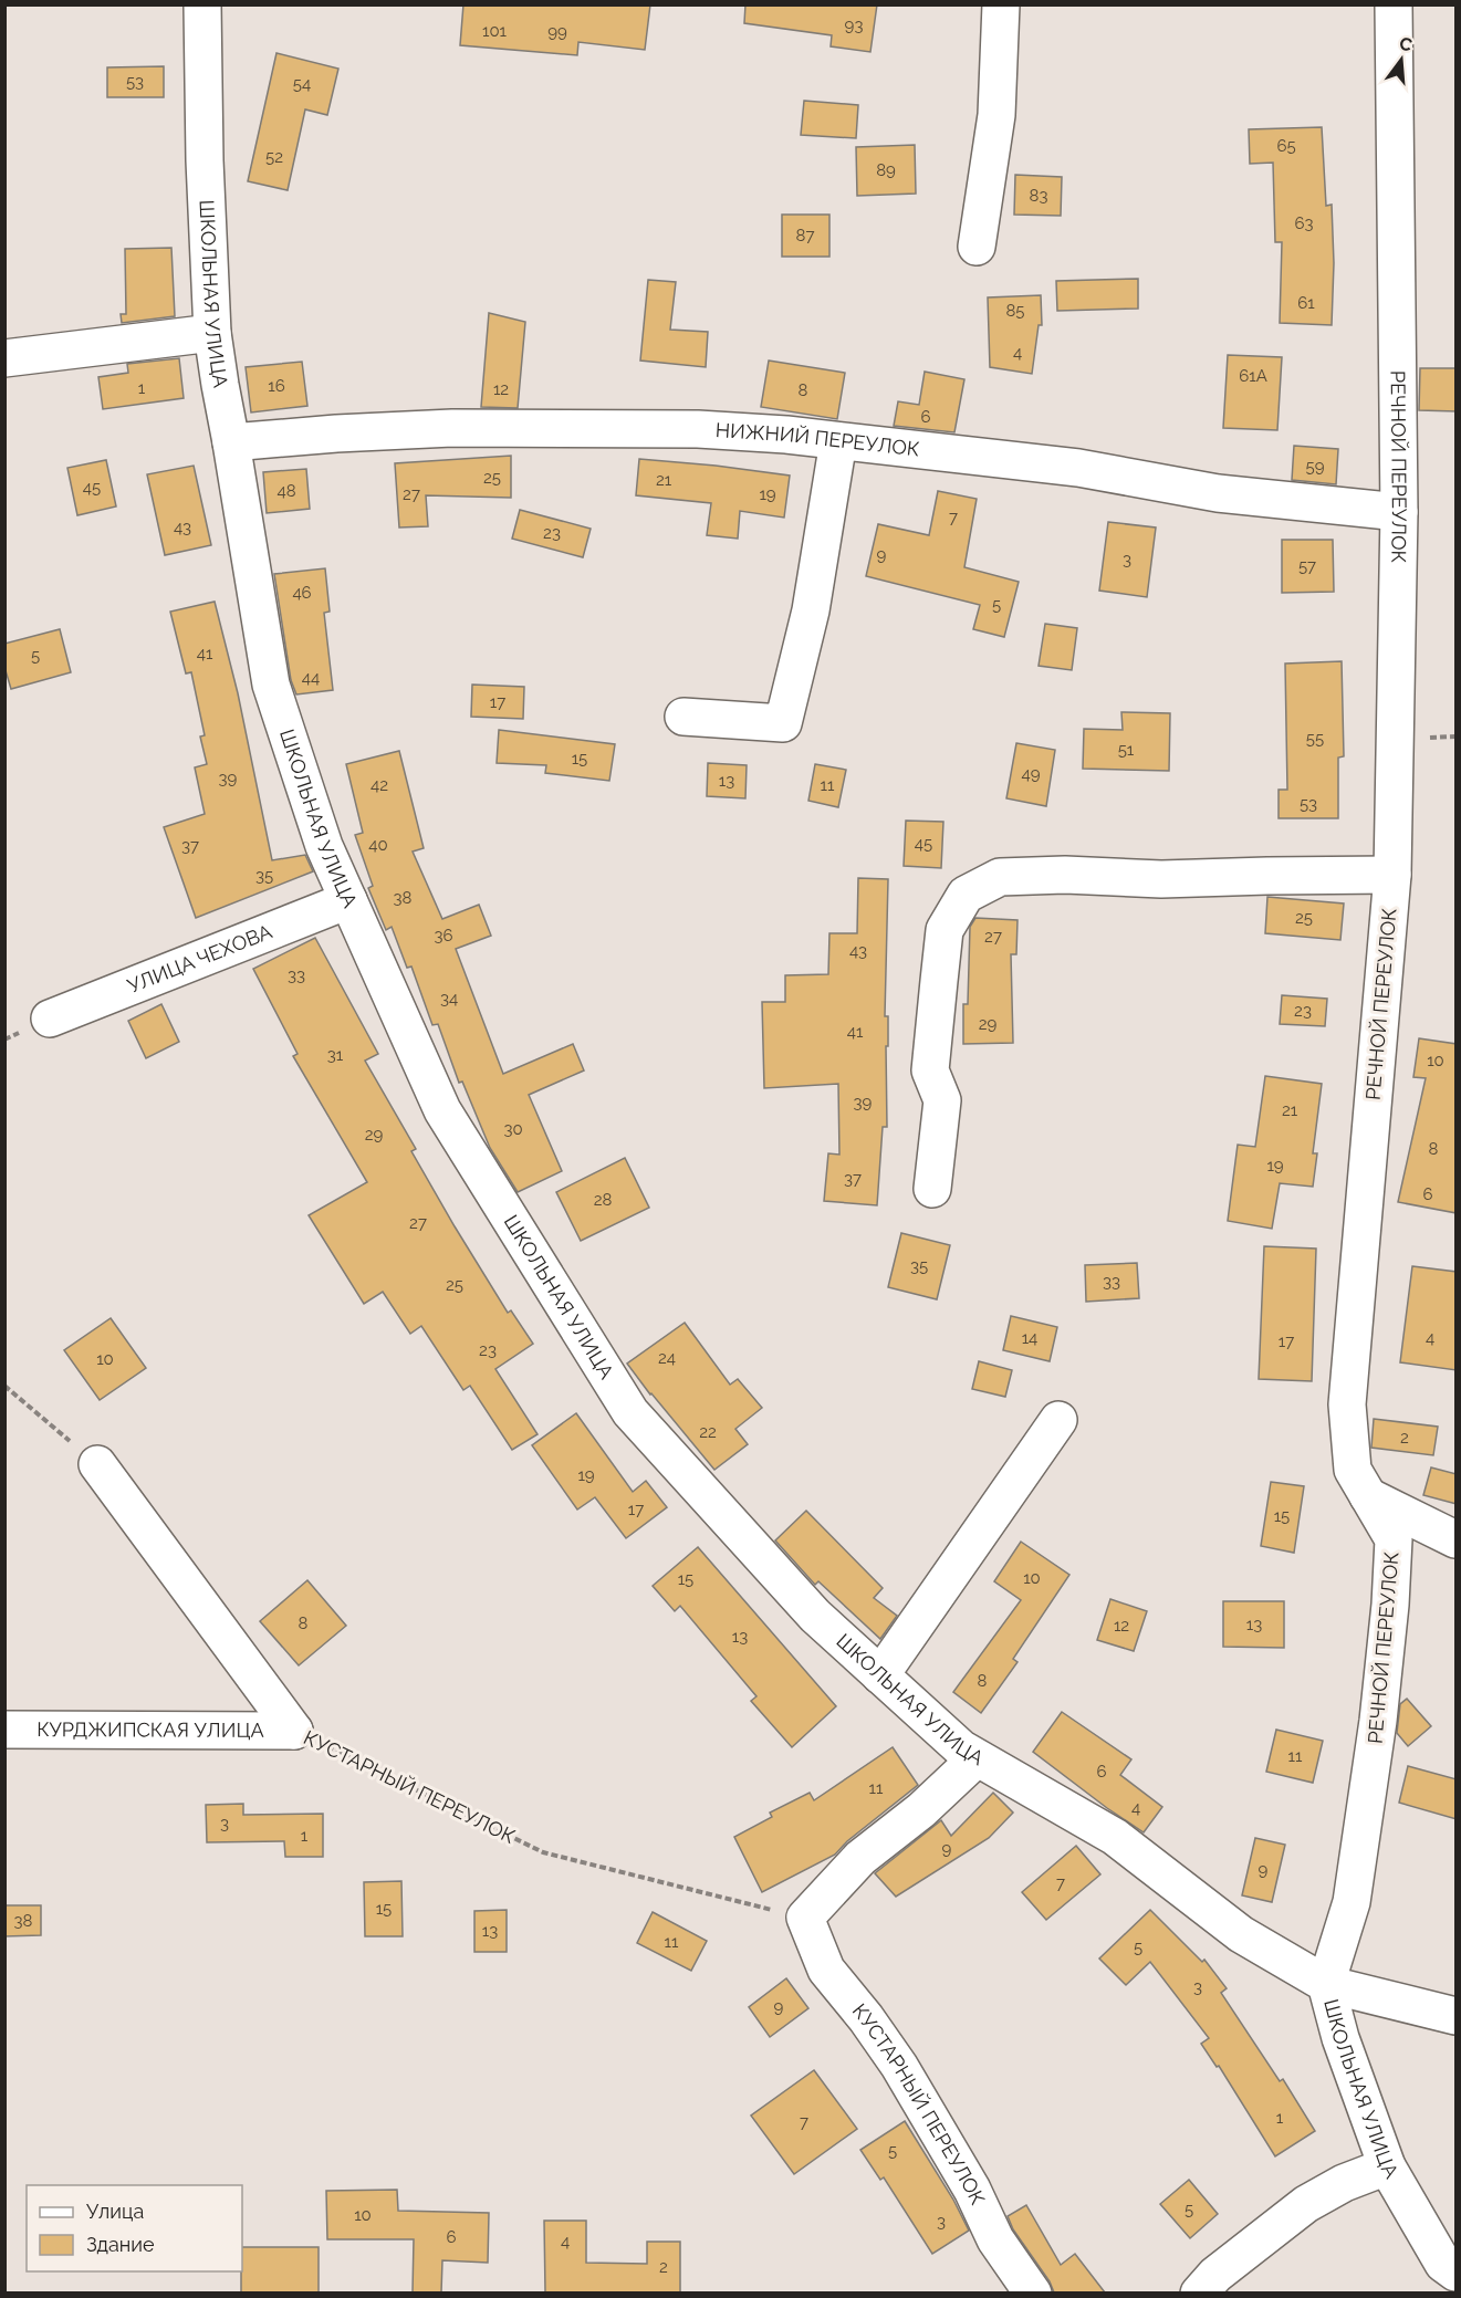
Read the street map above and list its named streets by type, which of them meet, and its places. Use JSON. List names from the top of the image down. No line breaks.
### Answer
{"streets":{"street":["ШКОЛЬНАЯ УЛИЦА","НИЖНИЙ ПЕРЕУЛОК","РЕЧНОЙ ПЕРЕУЛОК","УЛИЦА ЧЕХОВА","КУРДЖИПСКАЯ УЛИЦА","КУСТАРНЫЙ ПЕРЕУЛОК"]},"crossings":[["ШКОЛЬНАЯ УЛИЦА","НИЖНИЙ ПЕРЕУЛОК"],["ШКОЛЬНАЯ УЛИЦА","РЕЧНОЙ ПЕРЕУЛОК"],["ШКОЛЬНАЯ УЛИЦА","УЛИЦА ЧЕХОВА"],["НИЖНИЙ ПЕРЕУЛОК","РЕЧНОЙ ПЕРЕУЛОК"],["КУРДЖИПСКАЯ УЛИЦА","КУСТАРНЫЙ ПЕРЕУЛОК"]],"house_numbers":["93","101","99","53","54","65","52","89","83","63","87","61","85","4","61А","16","1","12","8","6","59","25","21","45","48","27","19","7","43","23","9","3","57","46","5","41","5","44","17","55","51","15","49","39","13","42","11","53","45","40","37","35","38","25","36","27","43","33","34","23","29","41","31","10","39","21","30","29","8","19","37","6","28","27","35","33","25","14","4","17","23","24","10","22","2","19","17","15","10","15","8","13","12","13","8","11","6","11","4","3","1","9","9","7","15","38","13","11","5","3","9","1","7","5","5","10","3","6","4","2"],"legend":["Улица","Здание"],"north":"top"}
